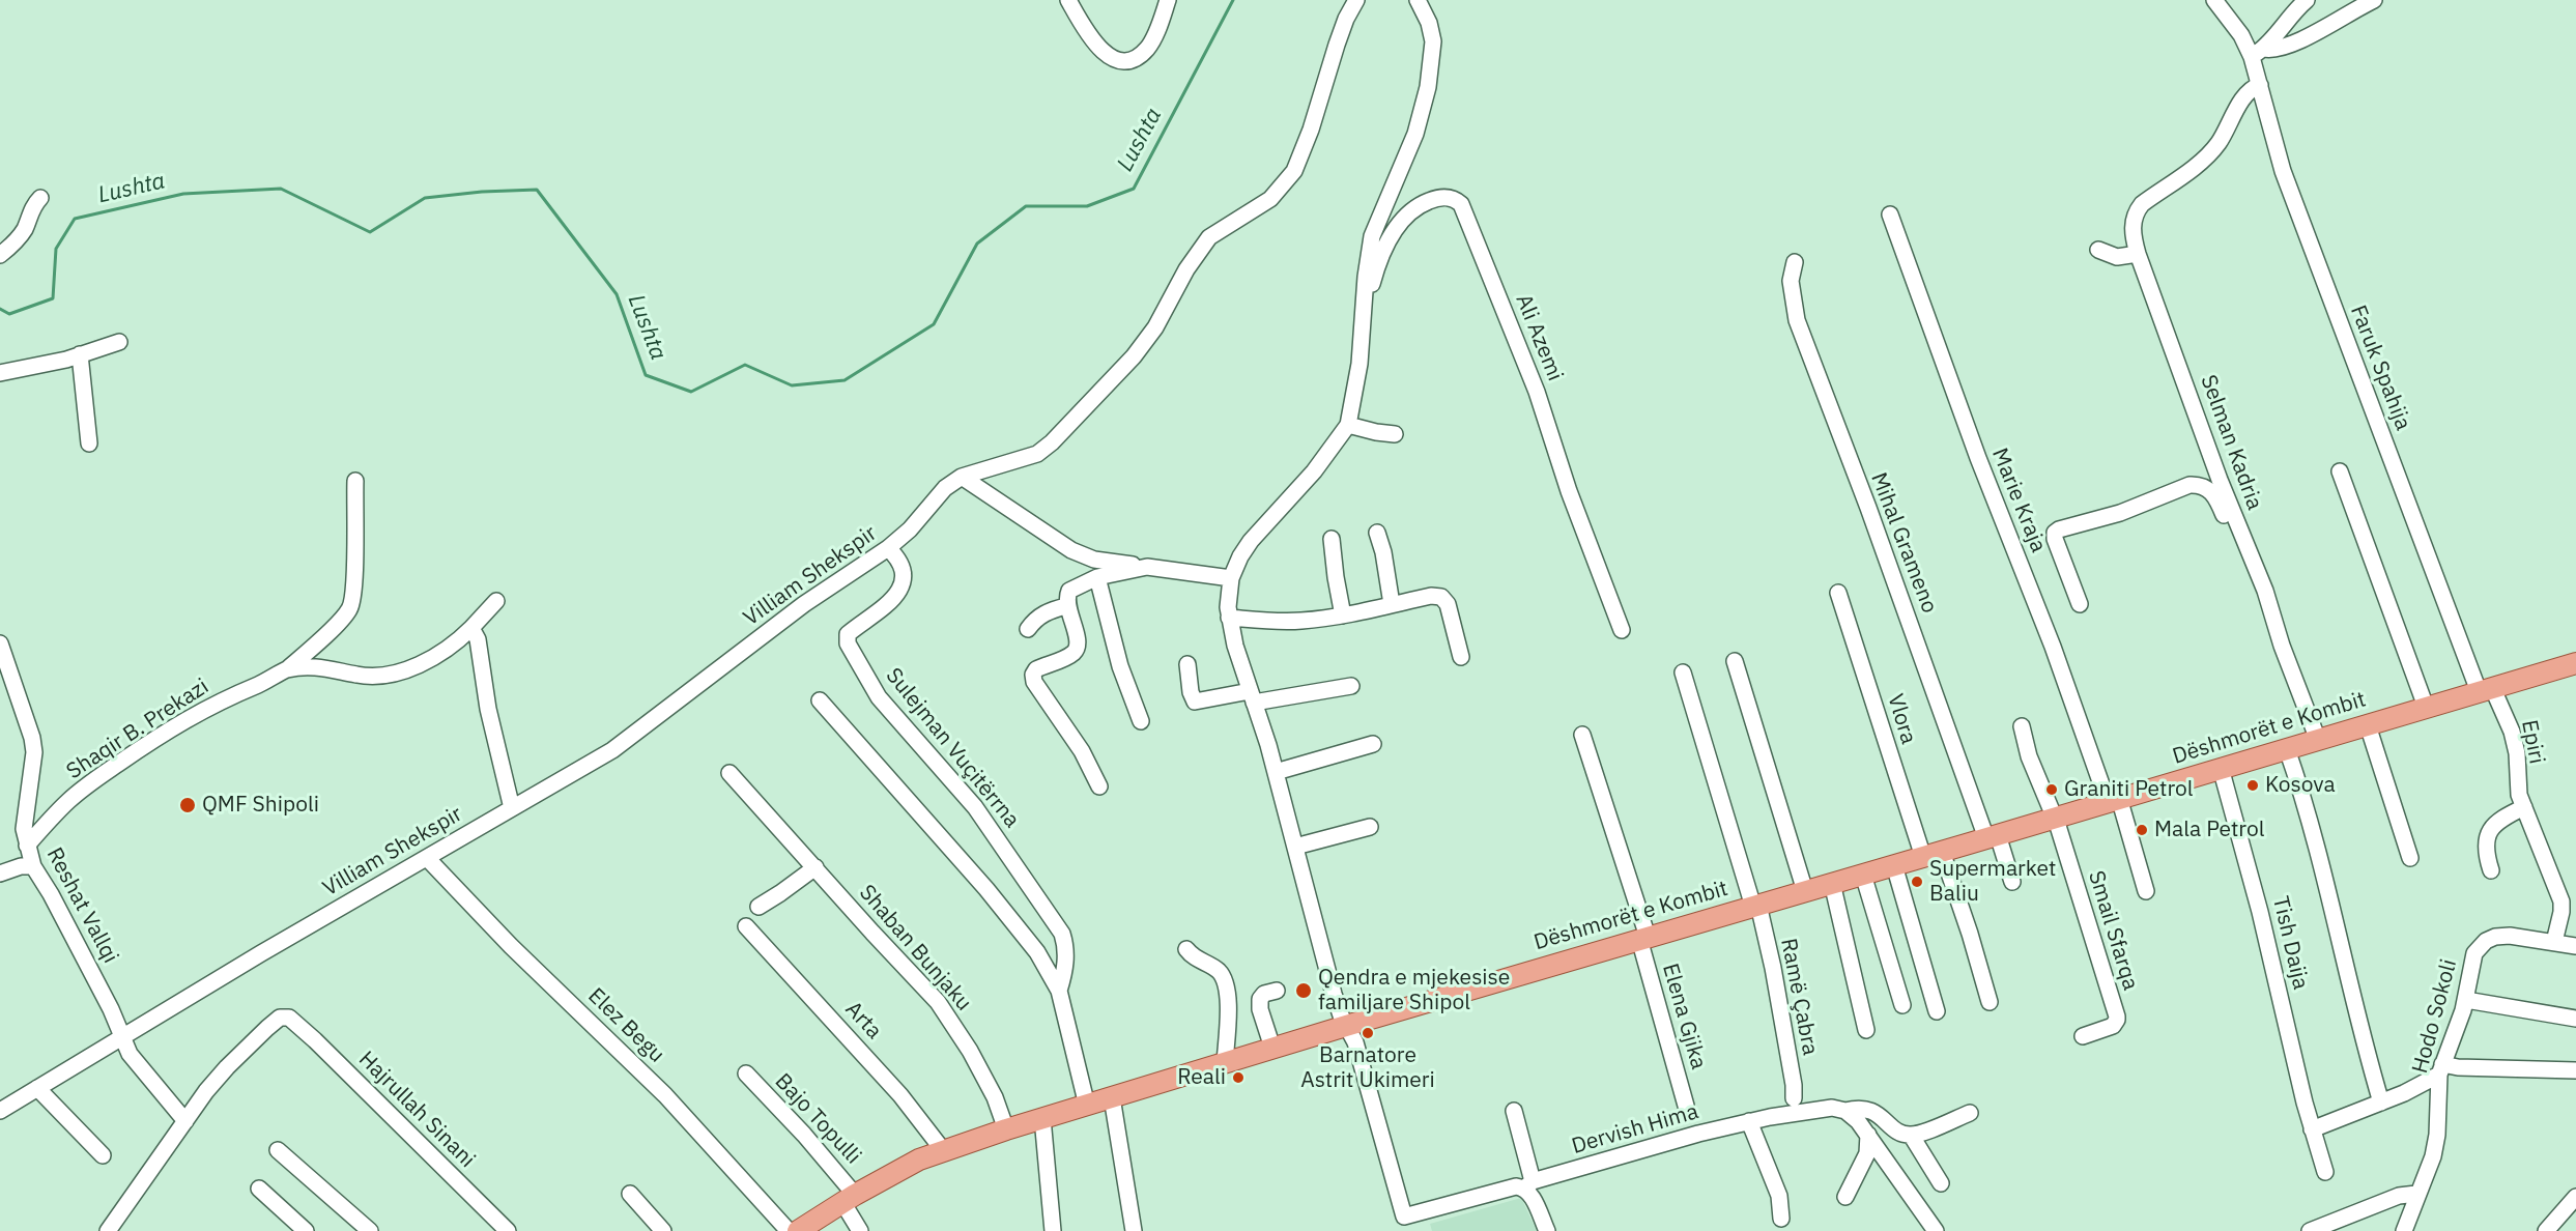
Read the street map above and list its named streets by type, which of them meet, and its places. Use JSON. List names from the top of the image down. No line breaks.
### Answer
{"streets":{"main road":["Dëshmorët e Kombit"],"street":["Ali Azemi","Faruk Spahija","Selman Kadria","Marie Kraja","Mihal Grameno","Villiam Shekspir","Vlora","Shaqir B. Prekazi","Epiri","Sulejman Vuçitërrna","Reshat Vallqi","Smail Sfarqa","Tish Daija","Shaban Bunjaku","Ramë Çabra","Elena Gjika","Hodo Sokoli","Arta","Elez Begu","Hajrullah Sinani","Bajo Topulli","Dervish Hima"]},"crossings":[["Faruk Spahija","Selman Kadria"],["Faruk Spahija","Dëshmorët e Kombit"],["Faruk Spahija","Epiri"],["Selman Kadria","Dëshmorët e Kombit"],["Marie Kraja","Dëshmorët e Kombit"],["Mihal Grameno","Dëshmorët e Kombit"],["Villiam Shekspir","Sulejman Vuçitërrna"],["Villiam Shekspir","Reshat Vallqi"],["Villiam Shekspir","Elez Begu"],["Vlora","Dëshmorët e Kombit"],["Dëshmorët e Kombit","Epiri"],["Dëshmorët e Kombit","Sulejman Vuçitërrna"],["Dëshmorët e Kombit","Smail Sfarqa"],["Dëshmorët e Kombit","Tish Daija"],["Dëshmorët e Kombit","Shaban Bunjaku"],["Dëshmorët e Kombit","Ramë Çabra"],["Dëshmorët e Kombit","Elena Gjika"],["Dëshmorët e Kombit","Arta"],["Dëshmorët e Kombit","Bajo Topulli"],["Shaqir B. Prekazi","Reshat Vallqi"],["Epiri","Hodo Sokoli"],["Reshat Vallqi","Hajrullah Sinani"]],"water":["Lushta"],"places":["Kosova","Graniti Petrol","QMF Shipoli","Mala Petrol","Supermarket Baliu","Qendra e mjekesise familjare Shipol","Barnatore Astrit Ukimeri","Reali"]}
